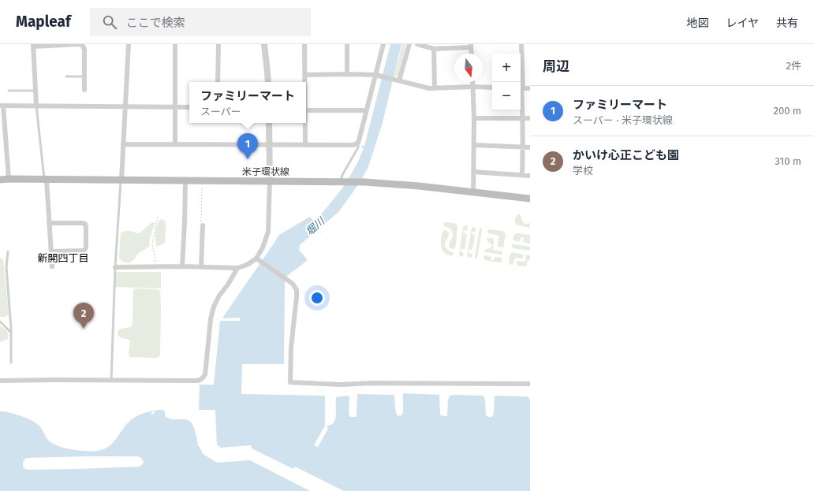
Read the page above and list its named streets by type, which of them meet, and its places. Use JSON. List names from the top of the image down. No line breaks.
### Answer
{"streets":{"main road":["米子環状線"]},"districts":["新開四丁目"],"water":["堀川"],"north":"bottom","page":{"header":"Mapleaf","search":"ここで検索","nav":["地図","レイヤ","共有"],"heading":["周辺","2件"],"map_buttons":["+","−"],"popup":["ファミリーマート","スーパー"],"list":[{"mark":"1","name":"ファミリーマート","note":"スーパー · 米子環状線","value":"200 m"},{"mark":"2","name":"かいけ心正こども園","note":"学校","value":"310 m"}],"pins":["1","2"]}}
